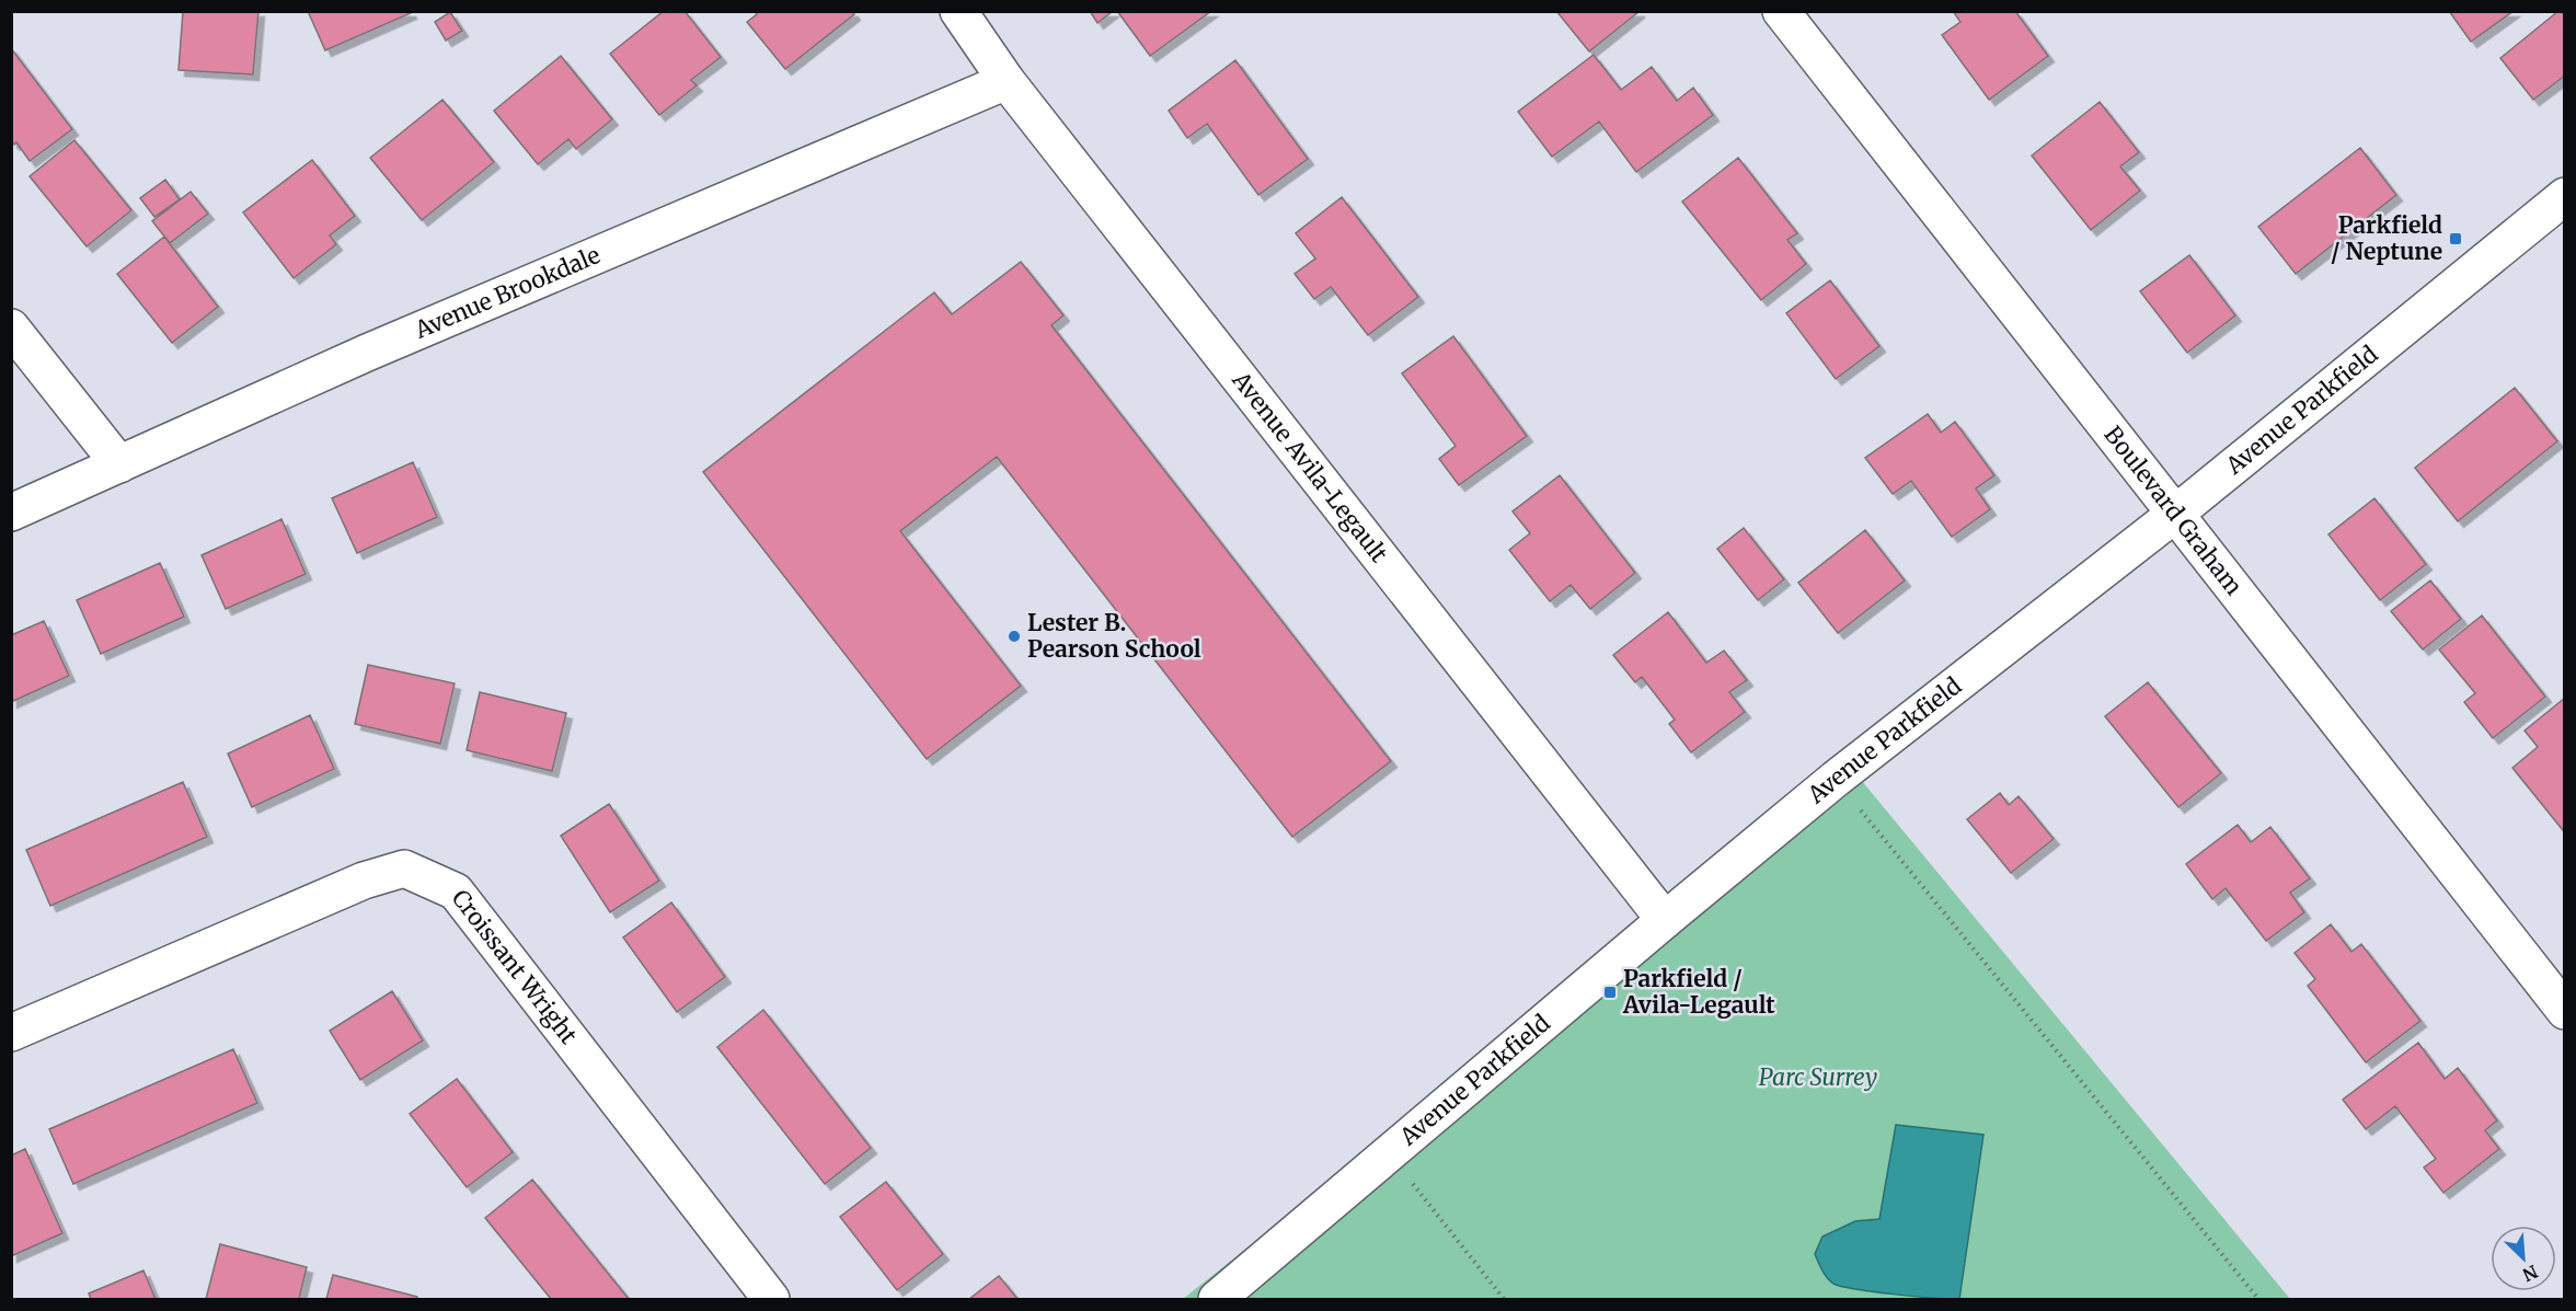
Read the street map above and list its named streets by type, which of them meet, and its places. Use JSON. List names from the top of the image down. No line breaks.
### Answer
{"streets":{"street":["Avenue Brookdale","Avenue Parkfield","Avenue Avila-Legault","Boulevard Graham","Croissant Wright"]},"crossings":[["Avenue Brookdale","Avenue Avila-Legault"],["Avenue Parkfield","Avenue Avila-Legault"],["Avenue Parkfield","Boulevard Graham"]],"parks":["Parc Surrey"],"places":{"transit":["Parkfield / Neptune","Parkfield / Avila-Legault"],"other":["Lester B. Pearson School"]},"north":"bottom right"}
